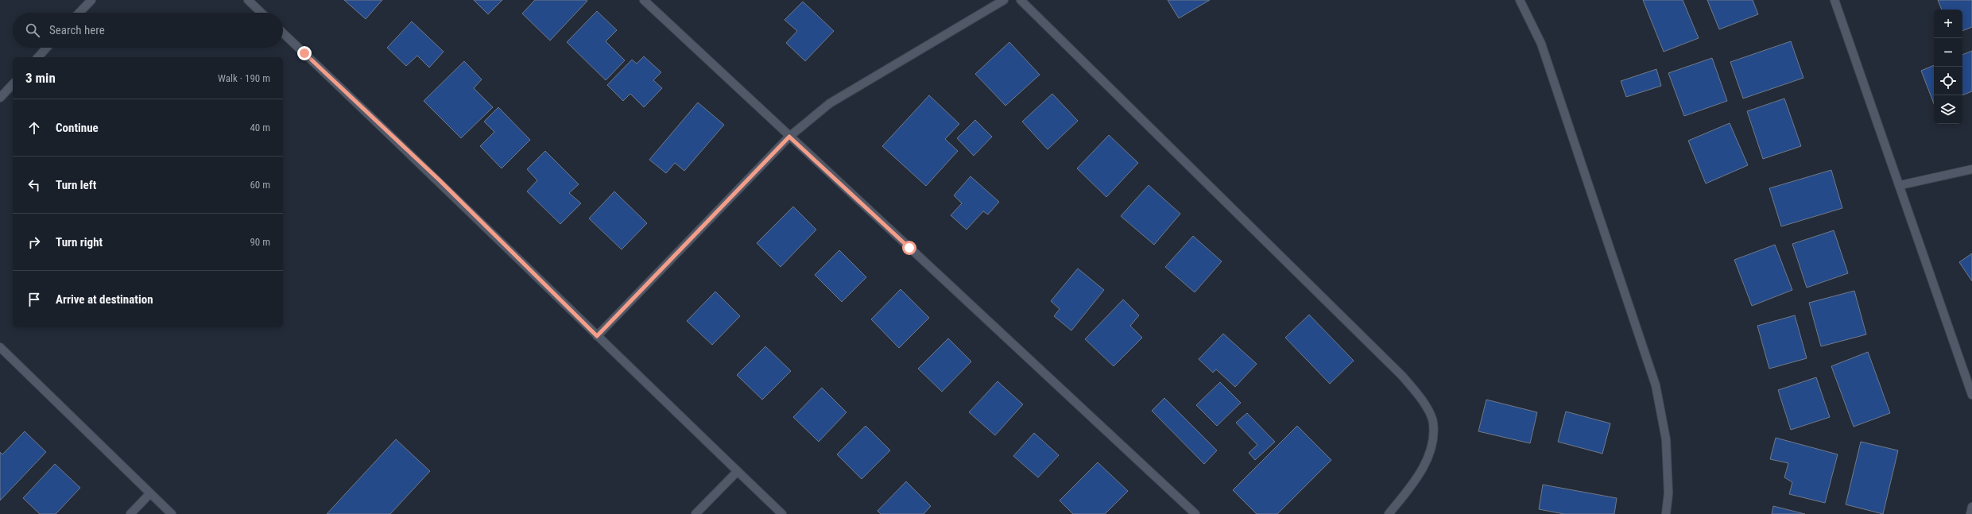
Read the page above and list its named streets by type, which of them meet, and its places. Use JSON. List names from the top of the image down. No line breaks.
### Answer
{"page":{"map_buttons":["+","−"],"search":"Search here","heading":["3 min","Walk · 190 m"],"list":[["Continue","40 m"],["Turn left","60 m"],["Turn right","90 m"],"Arrive at destination"]}}
